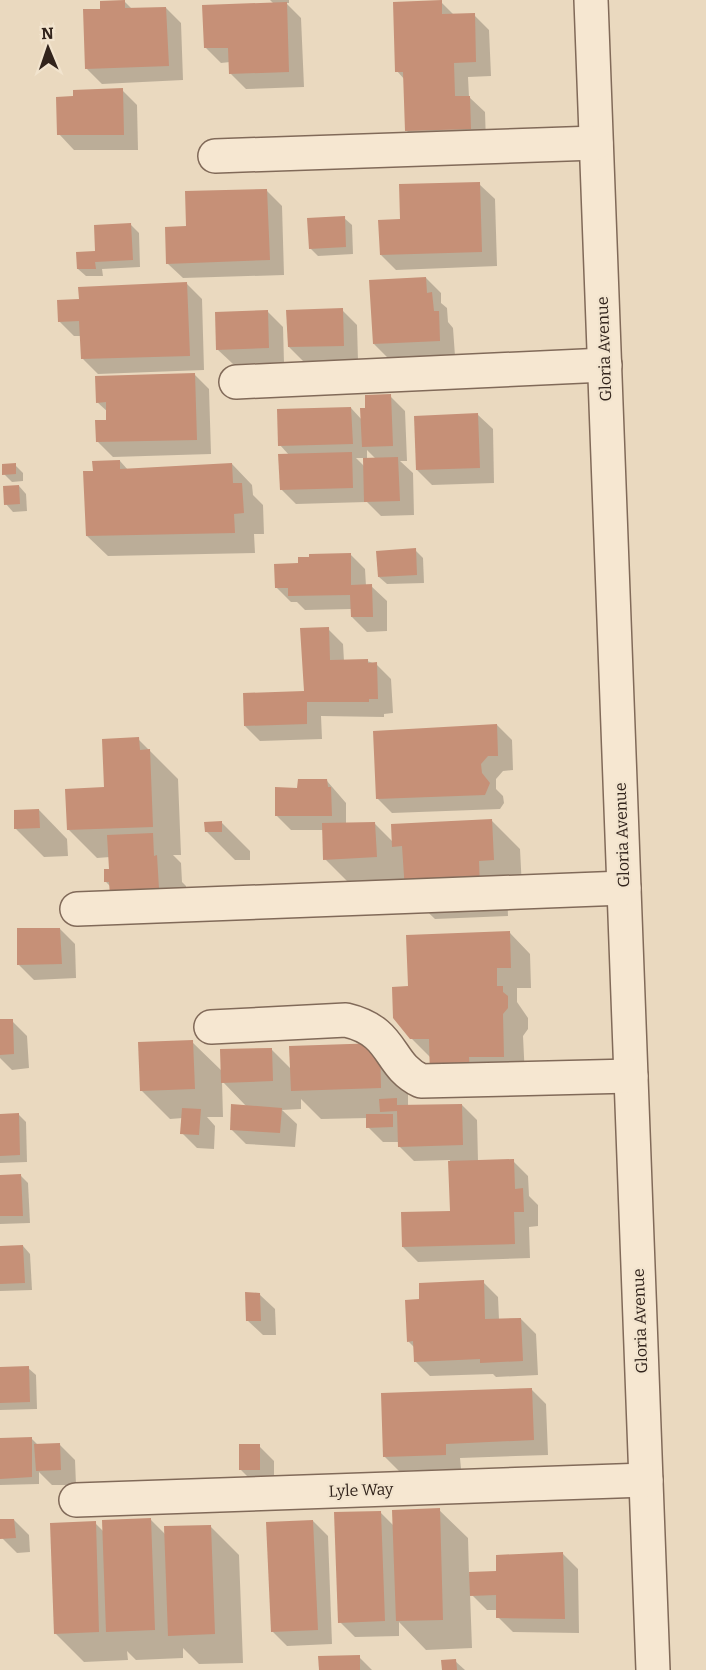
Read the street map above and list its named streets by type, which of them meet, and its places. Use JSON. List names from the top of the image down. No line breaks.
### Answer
{"streets":{"street":["Gloria Avenue","Lyle Way"]},"crossings":[["Gloria Avenue","Lyle Way"]],"north":"top"}
